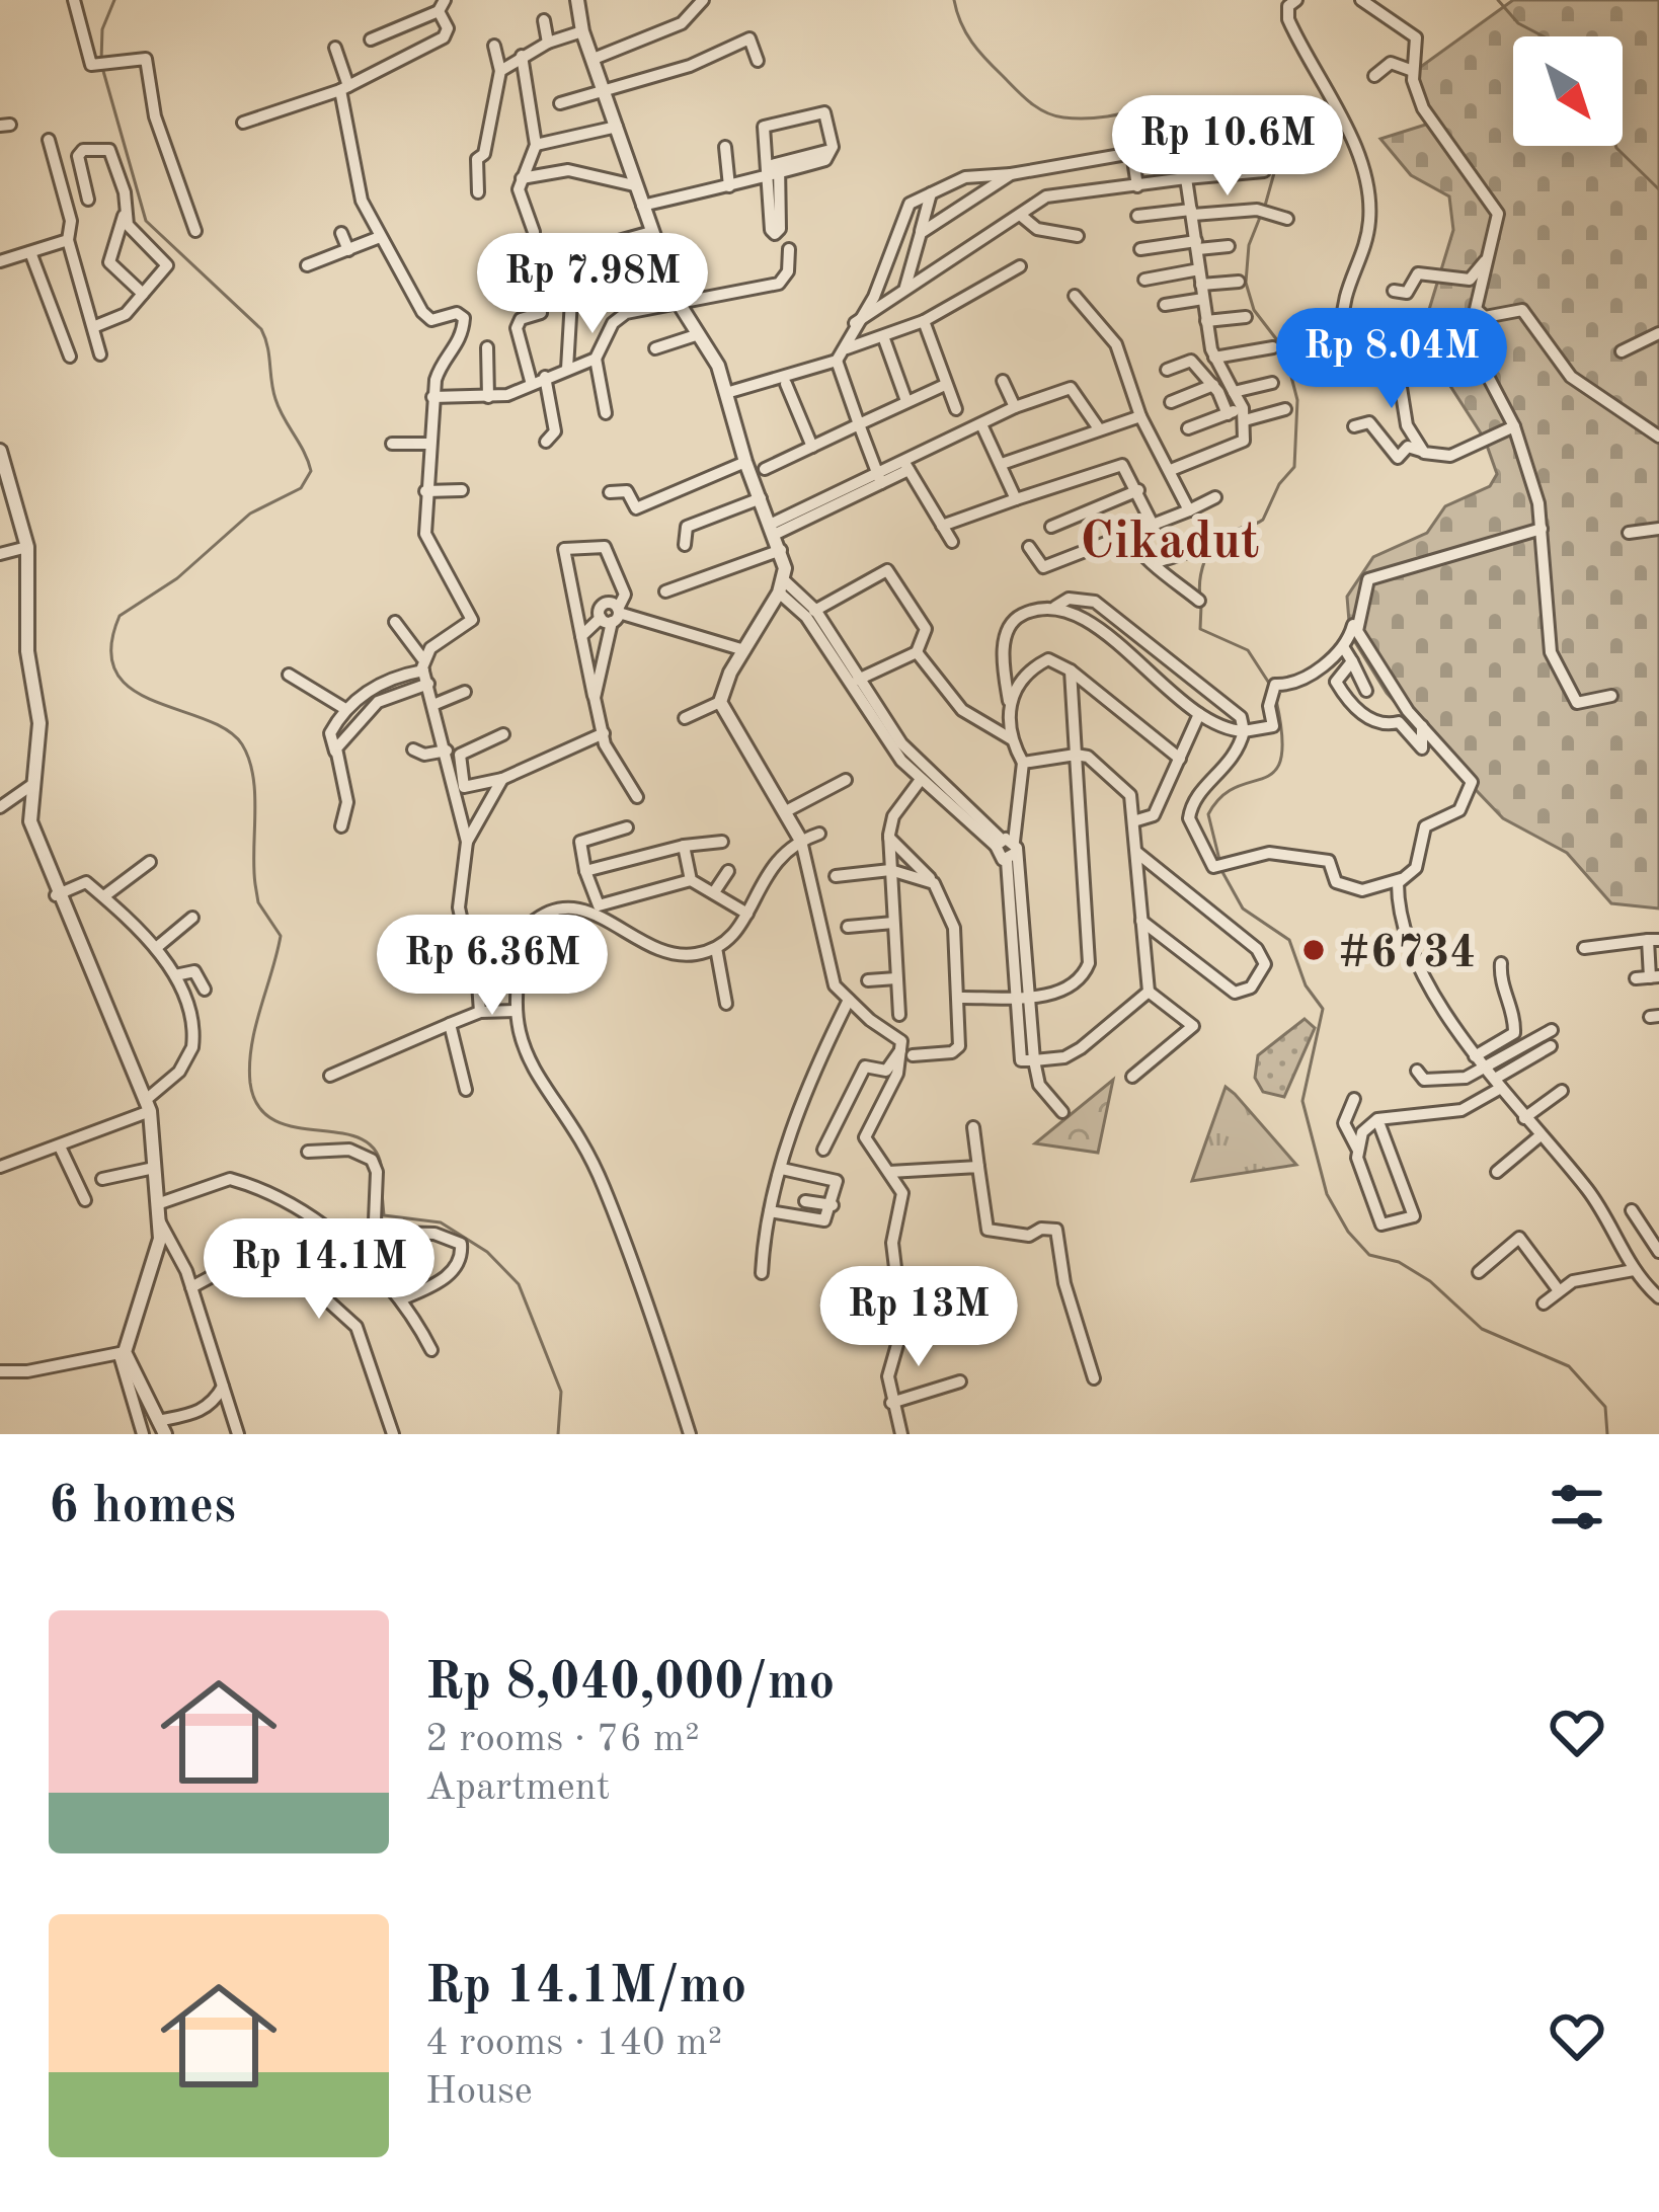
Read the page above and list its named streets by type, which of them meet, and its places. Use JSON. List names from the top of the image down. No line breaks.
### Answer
{"districts":["Cikadut"],"places":["#6734"],"north":"bottom right","page":{"price":["Rp 10.6M","Rp 7.98M","Rp 8.04M","Rp 6.36M","Rp 14.1M","Rp 13M"],"heading":"6 homes","list":[{"name":"Rp 8,040,000/mo","note":"2 rooms · 76 m² · Apartment"},{"name":"Rp 14.1M/mo","note":"4 rooms · 140 m² · House"}]}}
